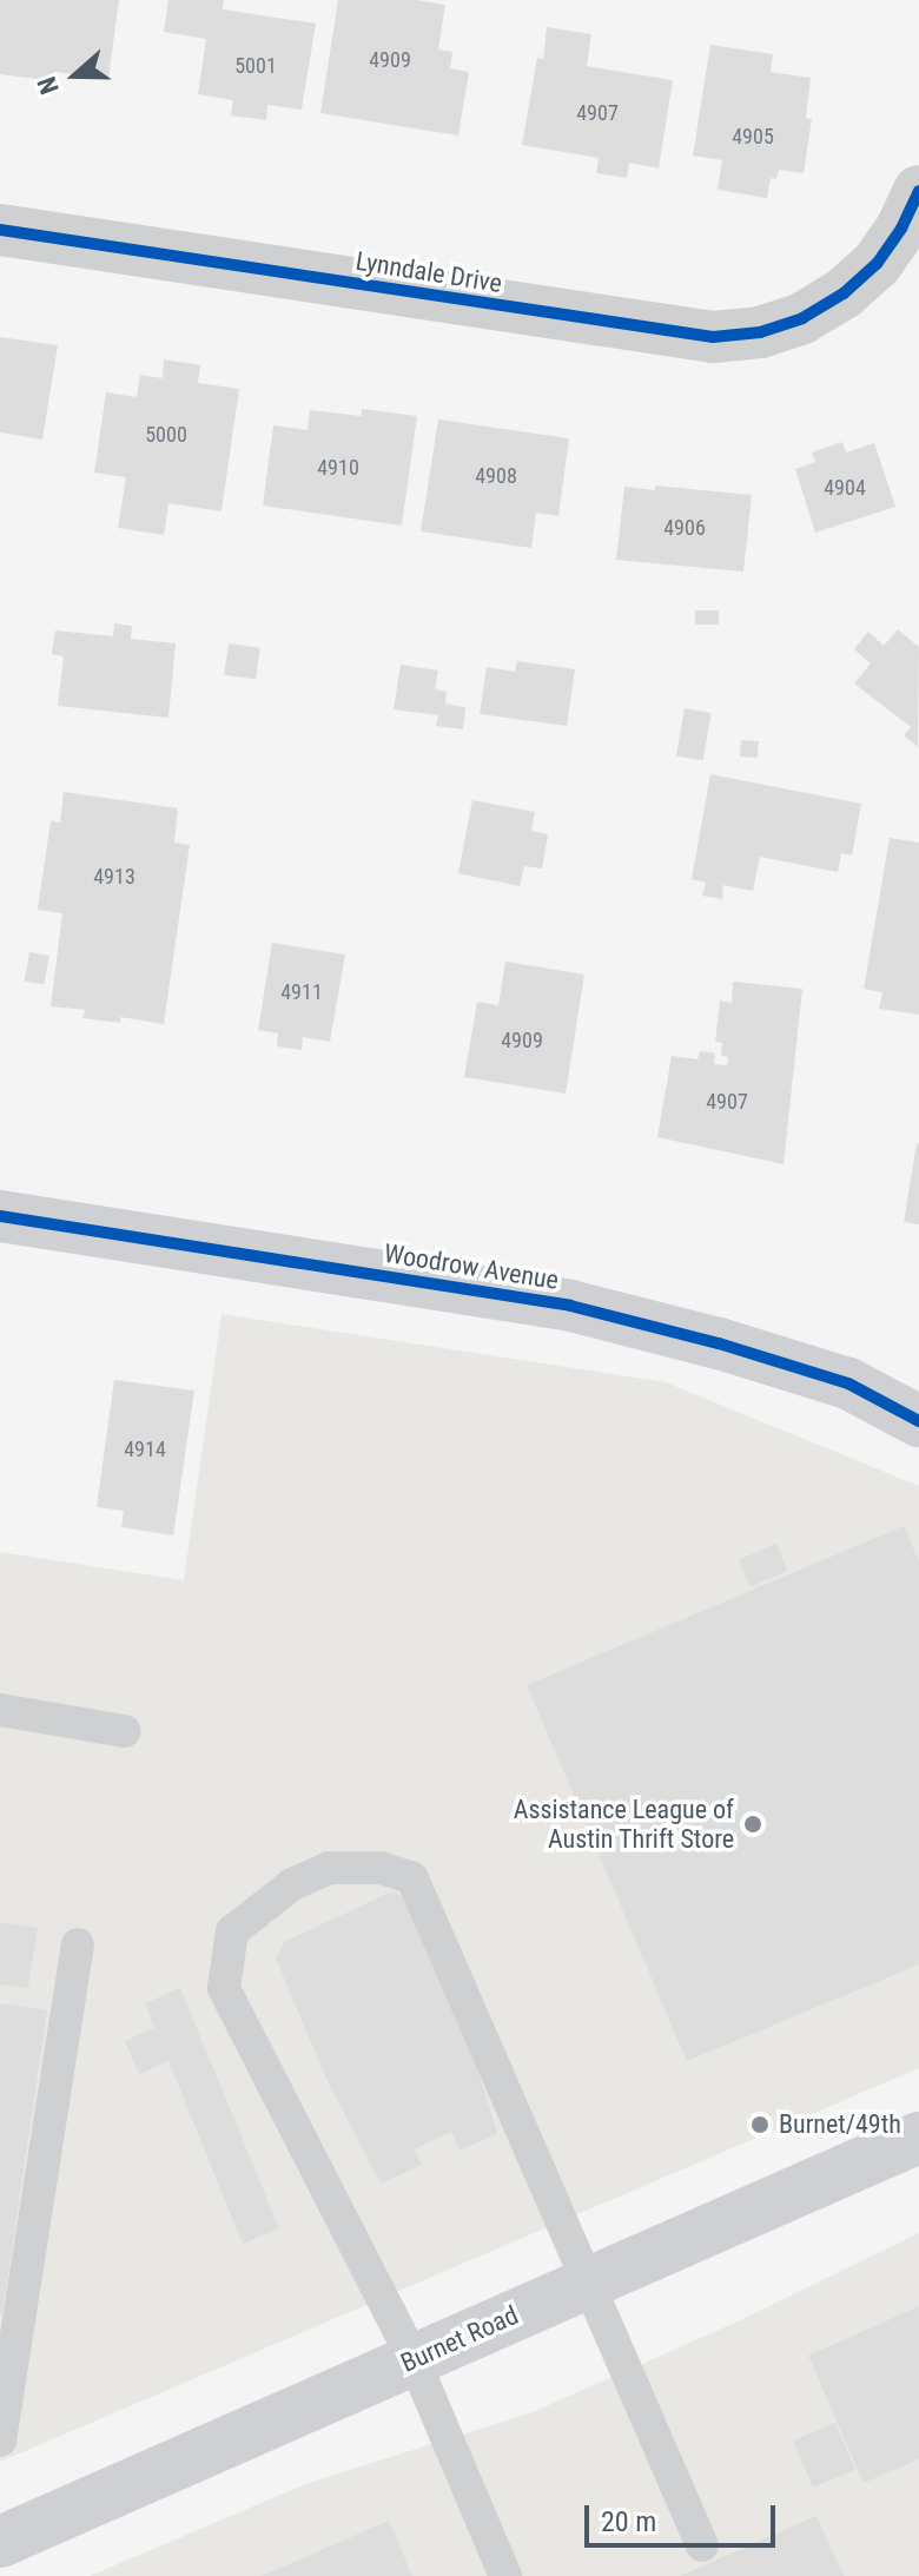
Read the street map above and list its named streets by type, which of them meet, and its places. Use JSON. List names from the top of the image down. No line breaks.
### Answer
{"streets":{"main road":["Woodrow Avenue","Burnet Road"],"street":["Lynndale Drive"]},"places":["Assistance League of Austin Thrift Store","Burnet/49th"],"house_numbers":["4909","5001","4907","4905","5000","4910","4908","4904","4906","4913","4911","4909","4907","4914"],"scale_bar":"20 m","north":"left"}
